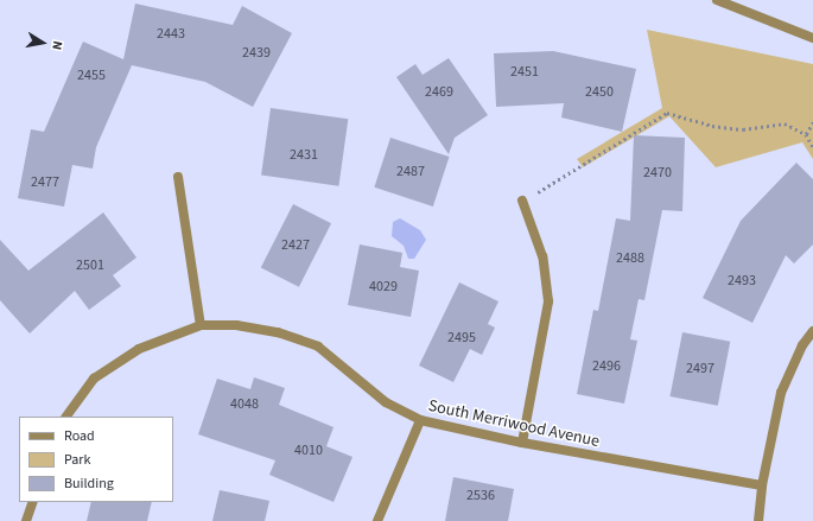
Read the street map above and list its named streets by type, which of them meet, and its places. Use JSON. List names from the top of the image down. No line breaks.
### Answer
{"streets":{"street":["South Merriwood Avenue"]},"house_numbers":["2443","2439","2451","2455","2469","2450","2431","2487","2470","2477","2427","2488","2501","2493","4029","2495","2496","2497","4048","4010","2536"],"legend":["Road","Park","Building"],"north":"right"}
